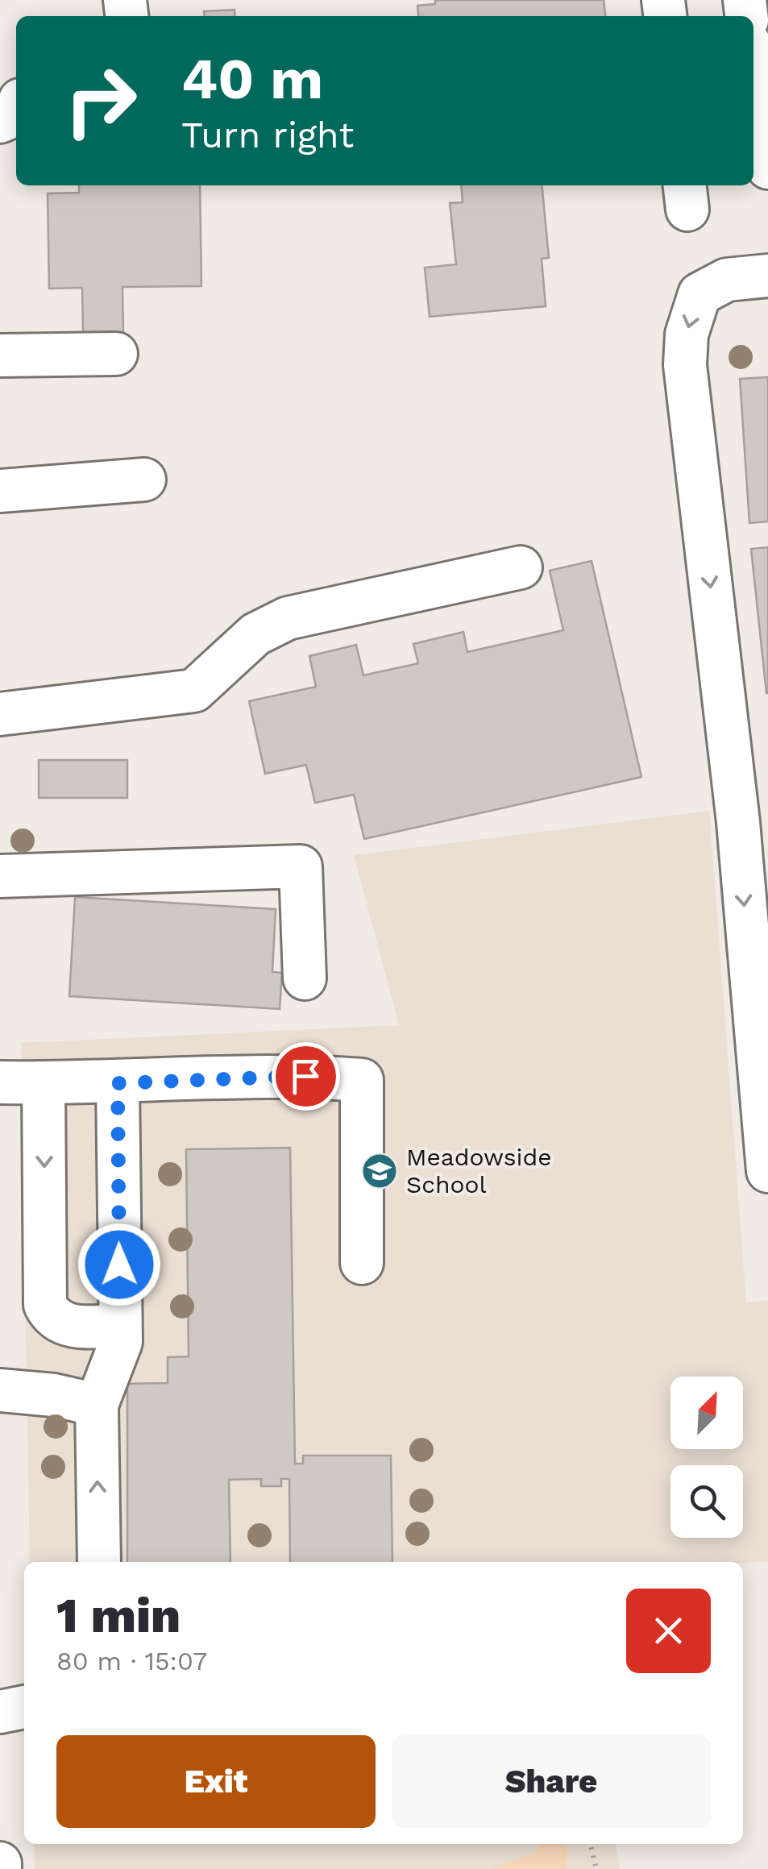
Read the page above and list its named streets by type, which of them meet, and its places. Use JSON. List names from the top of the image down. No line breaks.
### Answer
{"places":{"school or university":["Meadowside School"]},"north":"top right","page":{"turn":["40 m","Turn right"],"heading":["1 min","80 m · 15:07"],"buttons":["Exit","Share"]}}
